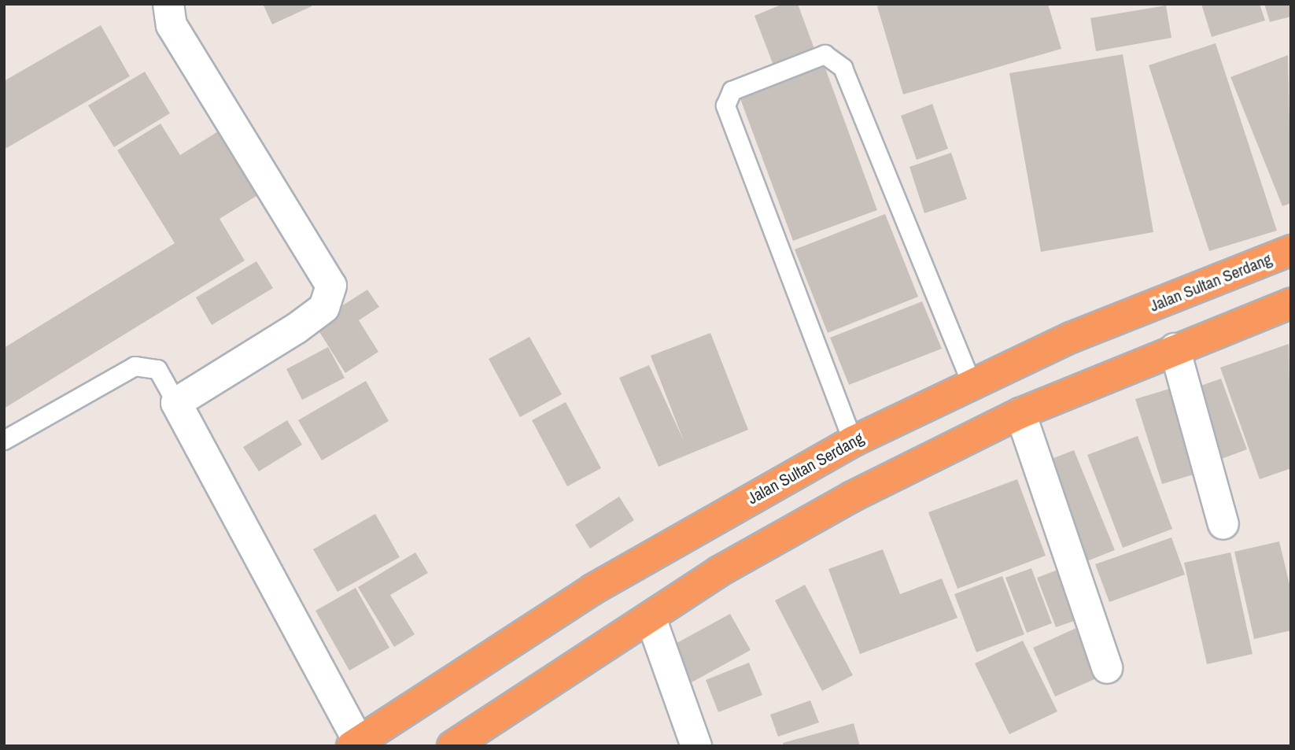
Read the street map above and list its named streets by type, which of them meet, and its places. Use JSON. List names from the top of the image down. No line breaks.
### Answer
{"streets":{"highway":["Jalan Sultan Serdang"]}}
